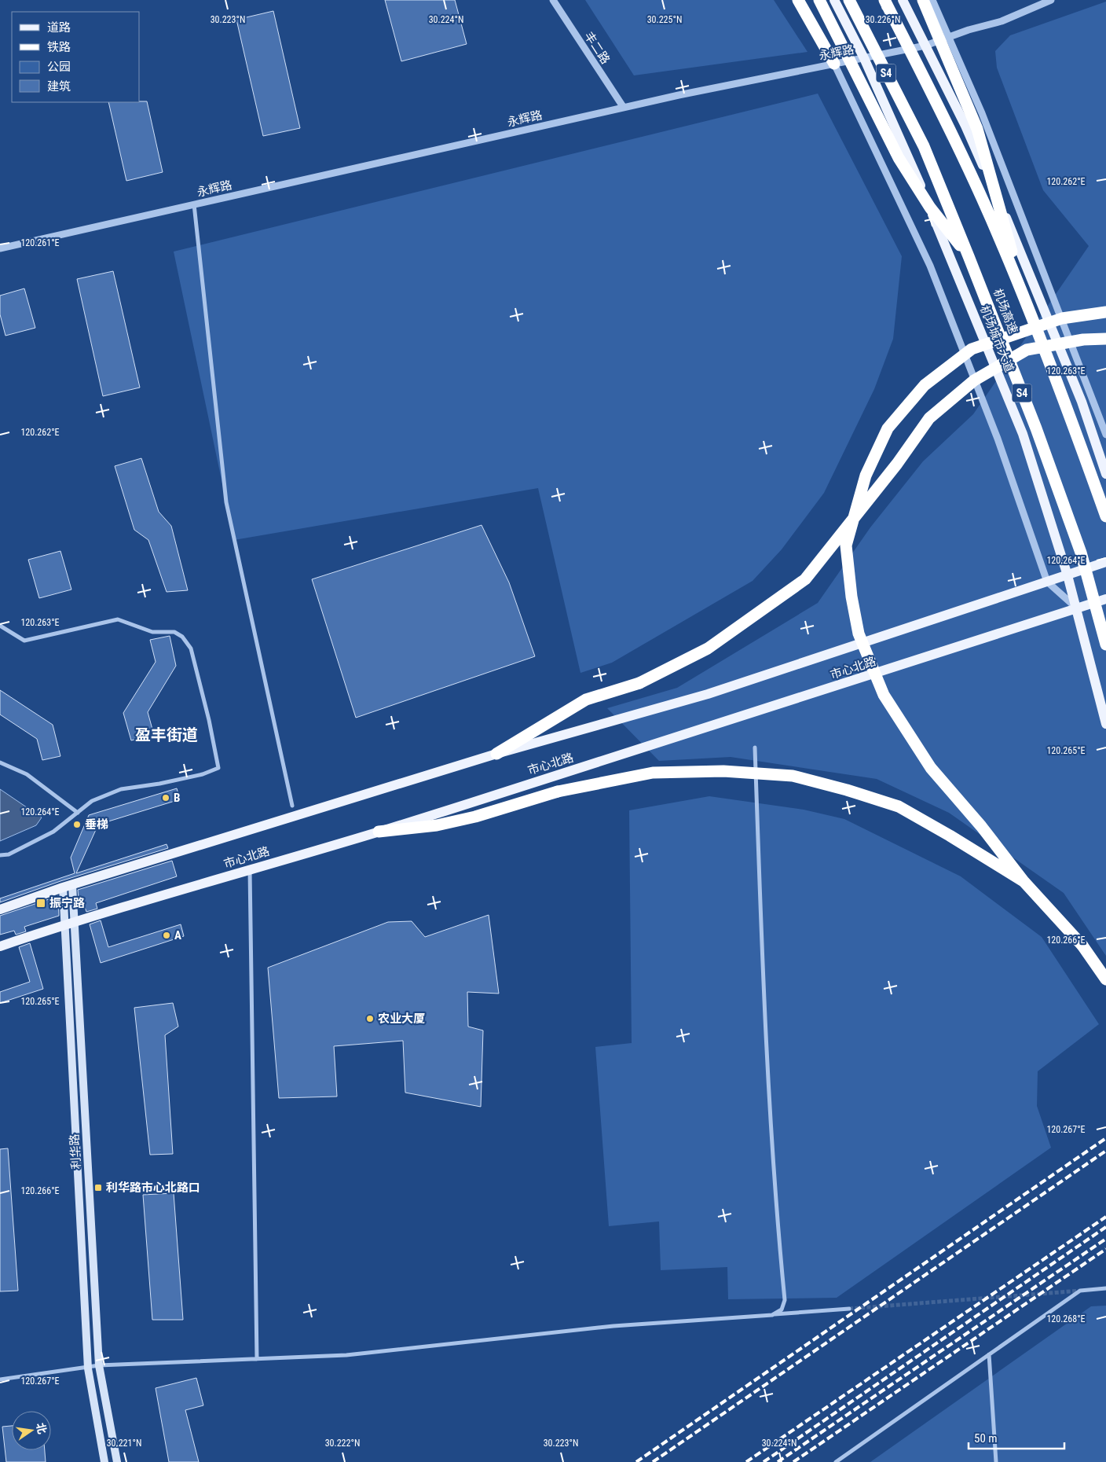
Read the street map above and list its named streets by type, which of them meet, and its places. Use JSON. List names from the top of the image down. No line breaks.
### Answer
{"streets":{"highway":["S4","机场高速"],"main road":["机场城市大道","市心北路","利华路"],"street":["丰二路","永辉路"]},"crossings":[["丰二路","永辉路"],["永辉路","机场城市大道"],["机场城市大道","市心北路"],["市心北路","利华路"]],"districts":["盈丰街道"],"places":{"other":["B","垂梯","A","农业大厦"],"transit":["振宁路","利华路市心北路口"]},"legend":["道路","铁路","公园","建筑"],"scale_bar":"50 m","north":"right","coordinates":["30.223°N","30.224°N","30.225°N","30.226°N","120.262°E","120.261°E","120.263°E","120.264°E","120.265°E","120.266°E","120.267°E","120.268°E","30.221°N","30.222°N"]}
